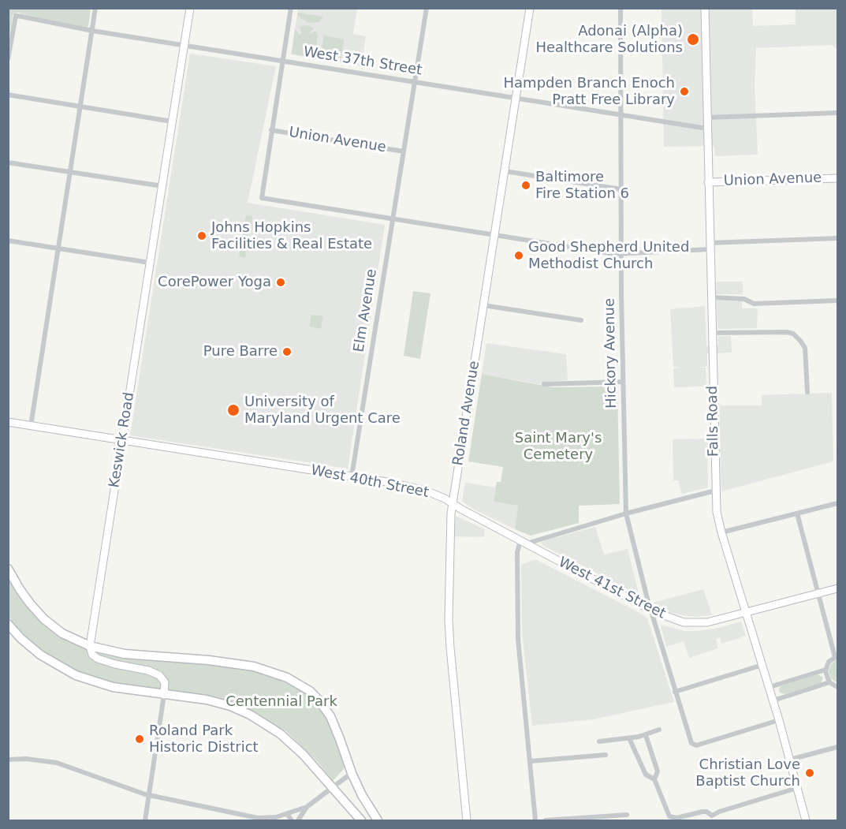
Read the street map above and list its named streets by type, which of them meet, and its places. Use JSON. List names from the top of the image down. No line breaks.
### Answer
{"streets":{"street":["West 37th Street","Union Avenue","Elm Avenue","Hickory Avenue","Roland Avenue","Falls Road","Keswick Road","West 40th Street","West 41st Street"]},"crossings":[["West 37th Street","Elm Avenue"],["West 37th Street","Hickory Avenue"],["West 37th Street","Roland Avenue"],["West 37th Street","Falls Road"],["West 37th Street","Keswick Road"],["Union Avenue","Elm Avenue"],["Union Avenue","Falls Road"],["Elm Avenue","West 40th Street"],["Hickory Avenue","Falls Road"],["Hickory Avenue","West 41st Street"],["Roland Avenue","West 40th Street"],["Falls Road","West 41st Street"],["Keswick Road","West 40th Street"],["West 40th Street","West 41st Street"]],"parks":["Saint Mary's Cemetery","Centennial Park"],"places":["Adonai (Alpha) Healthcare Solutions","Hampden Branch Enoch Pratt Free Library","Baltimore Fire Station 6","Johns Hopkins Facilities & Real Estate","Good Shepherd United Methodist Church","CorePower Yoga","Pure Barre","University of Maryland Urgent Care","Roland Park Historic District","Christian Love Baptist Church"]}
